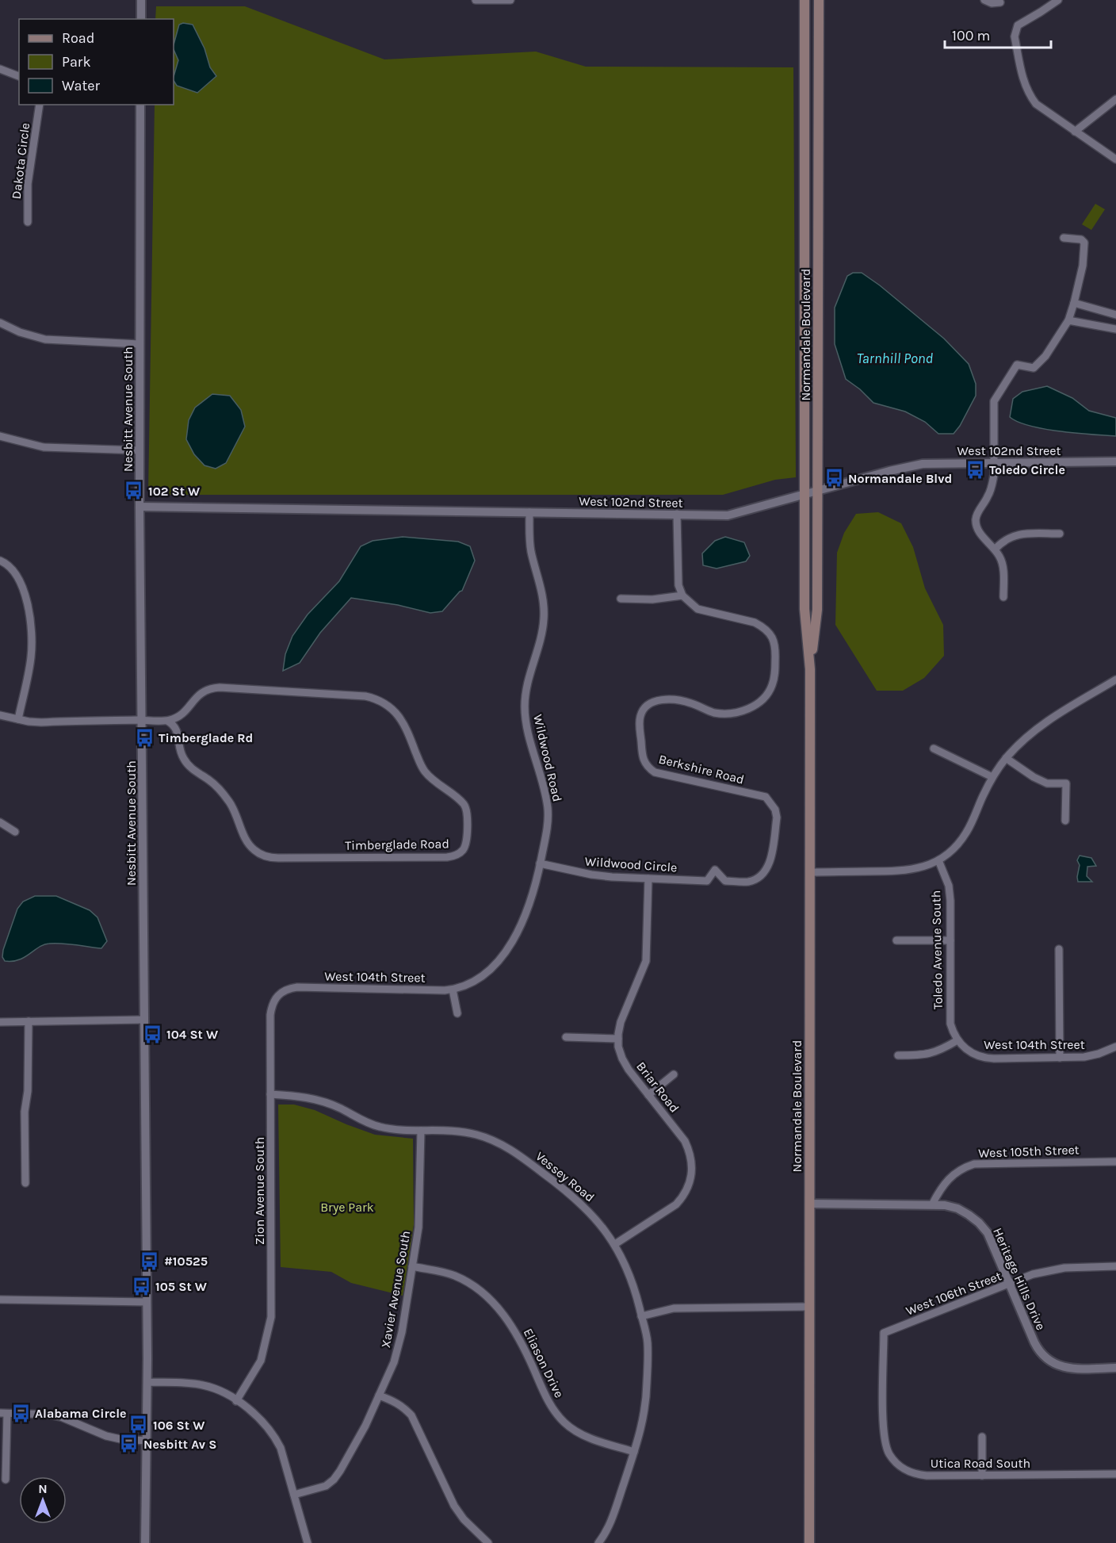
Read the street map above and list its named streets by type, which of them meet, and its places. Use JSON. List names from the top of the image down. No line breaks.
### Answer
{"streets":{"main road":["Normandale Boulevard"],"street":["Dakota Circle","Nesbitt Avenue South","West 102nd Street","Wildwood Road","Berkshire Road","Timberglade Road","Wildwood Circle","Toledo Avenue South","West 104th Street","Briar Road","West 105th Street","Vessey Road","Zion Avenue South","Heritage Hills Drive","Xavier Avenue South","West 106th Street","Eliason Drive","Utica Road South"]},"crossings":[["Normandale Boulevard","West 102nd Street"],["Normandale Boulevard","Heritage Hills Drive"],["Nesbitt Avenue South","West 102nd Street"],["West 102nd Street","Wildwood Road"],["Wildwood Road","Wildwood Circle"],["Wildwood Road","West 104th Street"],["Berkshire Road","Wildwood Circle"],["Wildwood Circle","Briar Road"],["Toledo Avenue South","West 104th Street"],["West 104th Street","Zion Avenue South"],["Briar Road","Vessey Road"],["West 105th Street","Heritage Hills Drive"],["Vessey Road","Zion Avenue South"],["Vessey Road","Xavier Avenue South"],["Vessey Road","Eliason Drive"],["Heritage Hills Drive","West 106th Street"],["Xavier Avenue South","Eliason Drive"],["West 106th Street","Utica Road South"]],"water":["Tarnhill Pond"],"parks":["Brye Park"],"places":{"bus stop":["Toledo Circle","Normandale Blvd","102 St W","Timberglade Rd","104 St W","#10525","105 St W","Alabama Circle","106 St W","Nesbitt Av S"]},"legend":["Road","Park","Water"],"scale_bar":"100 m","north":"top"}
